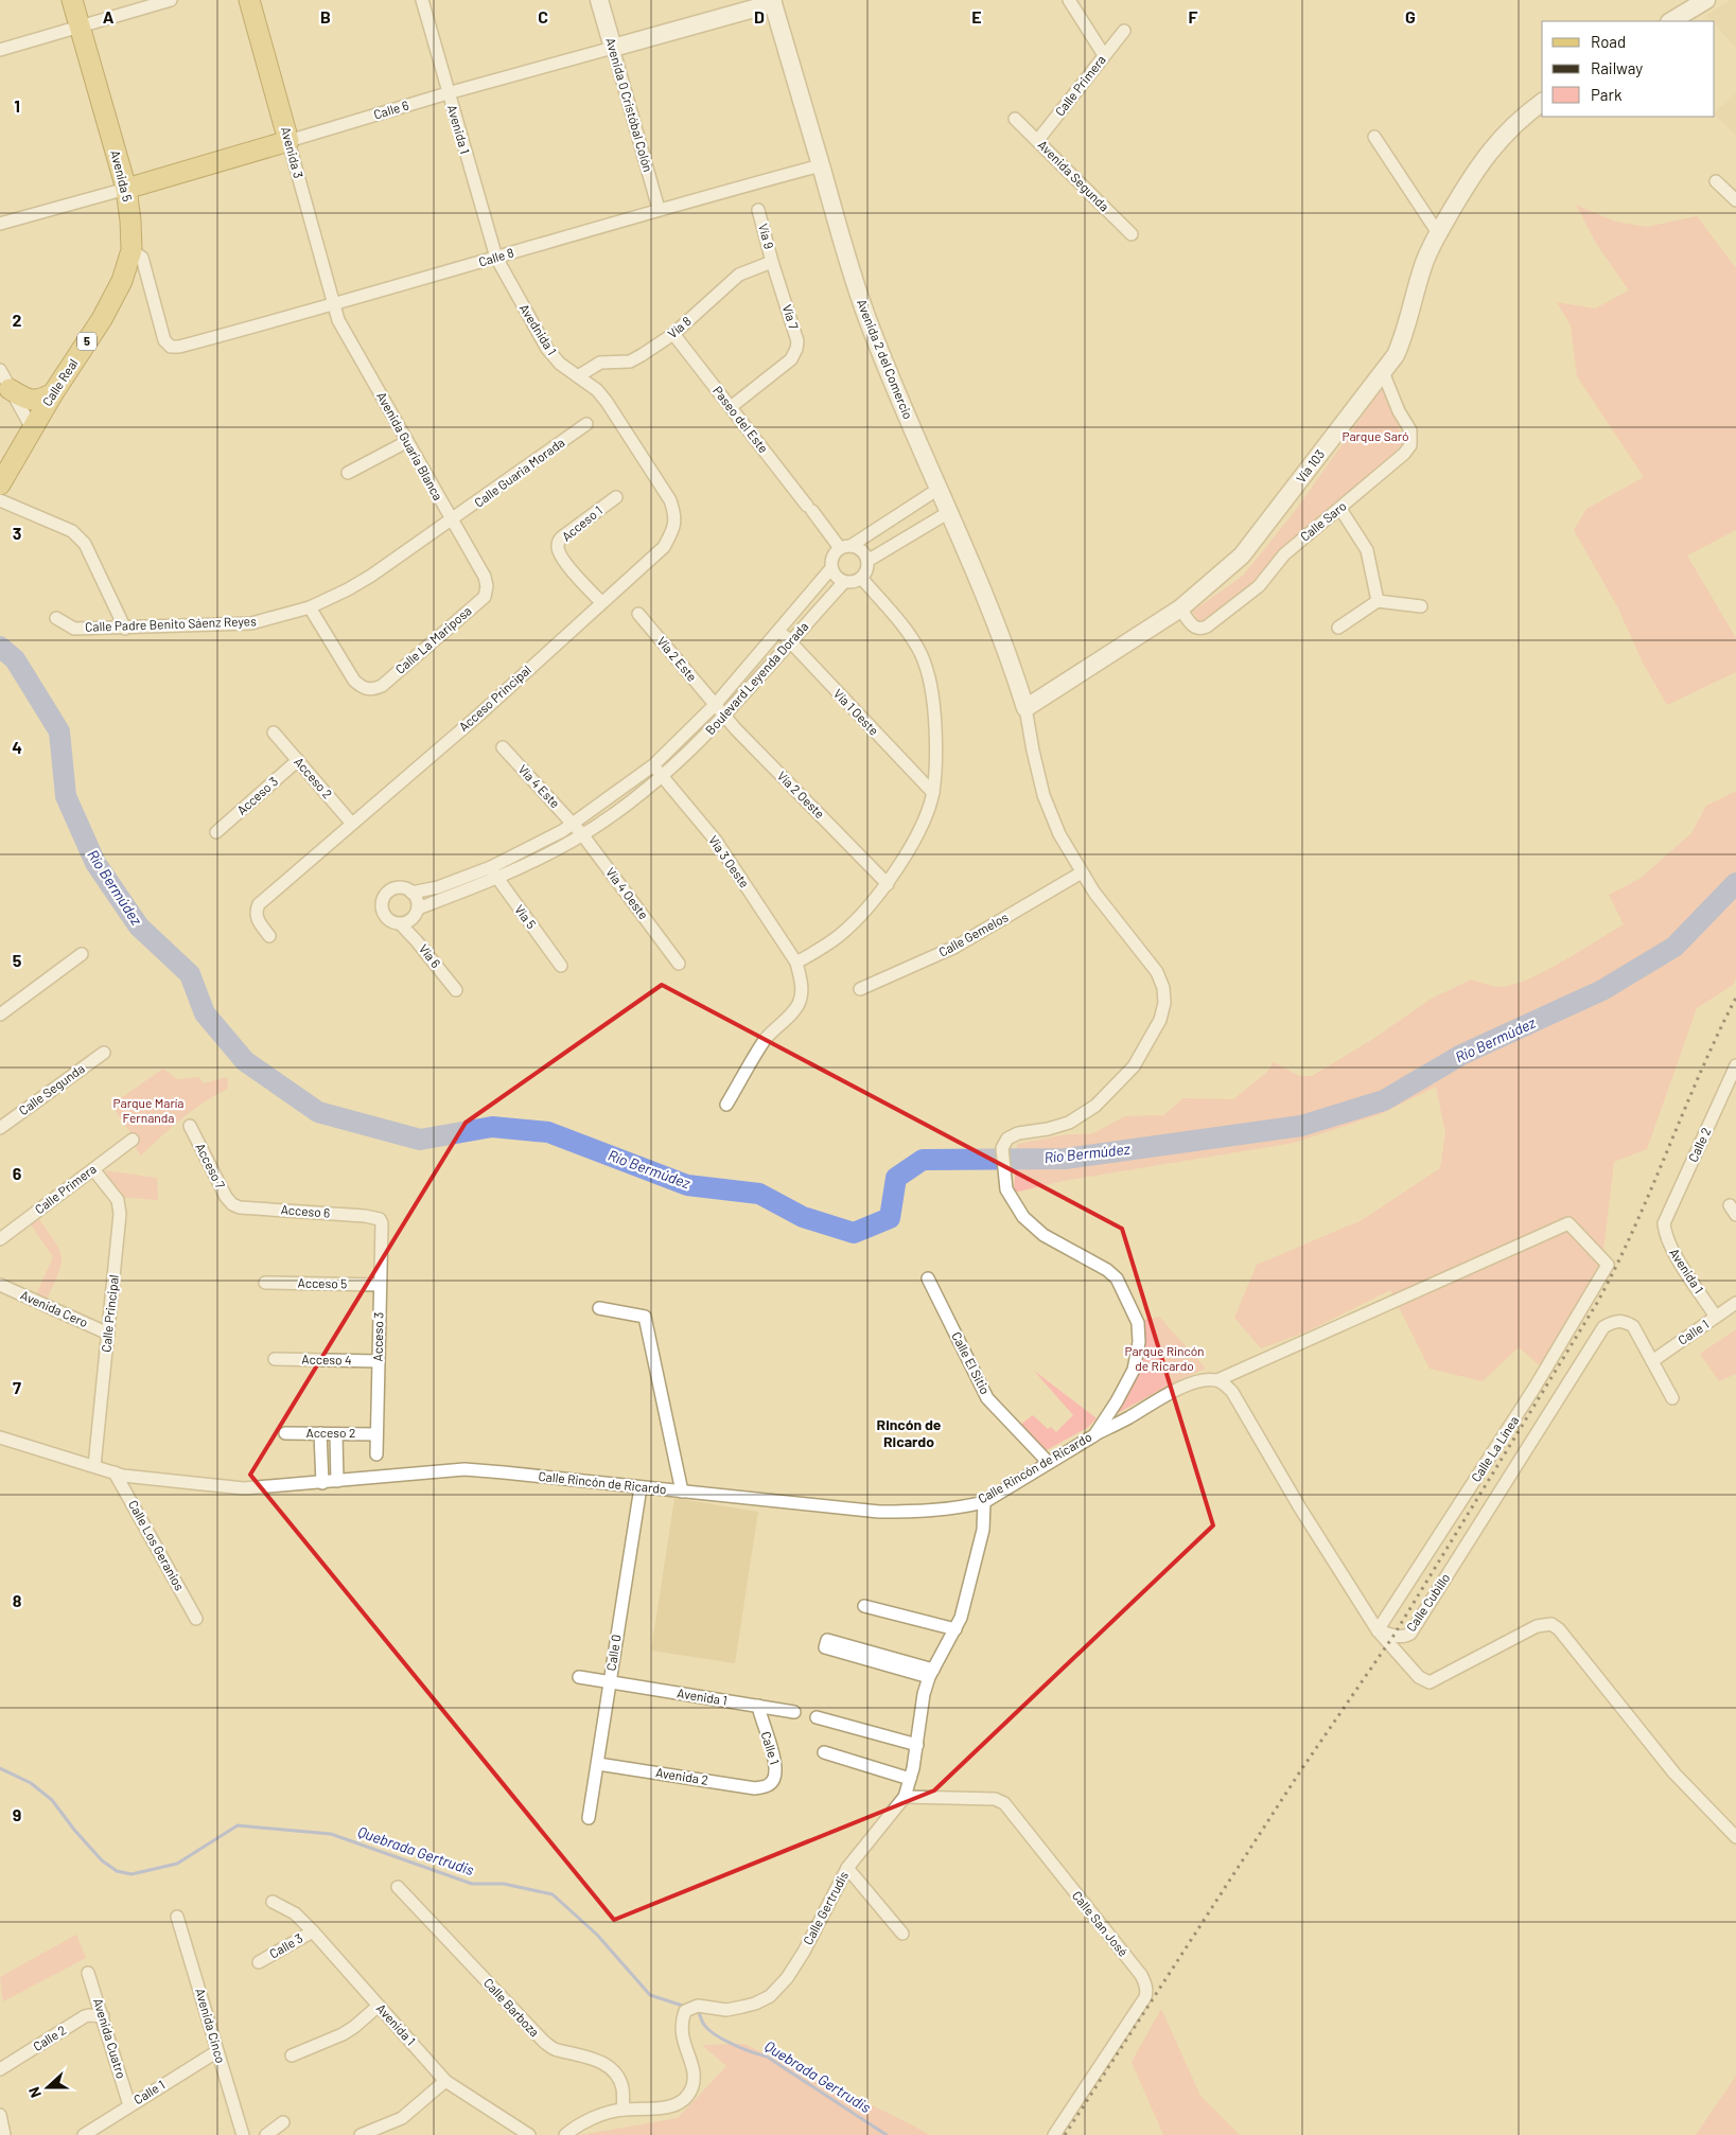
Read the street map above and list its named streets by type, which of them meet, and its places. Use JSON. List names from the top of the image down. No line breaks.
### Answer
{"streets":{"main road":["Avenida 0 Cristóbal Colón","Calle 6","Avenida 3","Avenida 5","5","Avenida 2 del Comercio","Calle Real","Vía 103"],"street":["Calle Primera","Avenida 1","Avenida Segunda","Vía 9","Calle 8","Vía 7","Vía 8","Avednida 1","Paseo del Este","Avenida Guaria Blanca","Calle Guaria Morada","Calle Saro","Acceso 1","Calle Padre Benito Sáenz Reyes","Calle La Mariposa","Vía 2 Este","Boulevard Leyenda Dorada","Acceso Principal","Vía 1 Oeste","Acceso 2","Vía 4 Este","Vía 2 Oeste","Acceso 3","Vía 3 Oeste","Vía 4 Oeste","Vía 5","Calle Gemelos","Vía 6","Calle Segunda","Calle 2","Acceso 7","Acceso 6","Acceso 5","Avenida Cero","Calle Principal","Calle 1","Acceso 4","Calle El Sitio","Calle La Línea","Calle Rincón de Ricardo","Calle Los Geranios","Calle Cubillo","Calle 0","Avenida 2","Calle Gertrudis","Calle San José","Calle 3","Calle Barboza","Avenida Cinco","Avenida Cuatro"]},"crossings":[["Calle Primera","Avenida Segunda"],["Calle Primera","Calle Principal"],["Avenida 0 Cristóbal Colón","Calle 6"],["Avenida 0 Cristóbal Colón","Calle 8"],["Calle 6","Avenida 1"],["Calle 6","Avenida 3"],["Calle 6","Avenida 5"],["Calle 6","Avenida 2 del Comercio"],["Avenida 1","Calle 8"],["Avenida 1","Avednida 1"],["Avenida 1","Calle 2"],["Avenida 1","Calle 1"],["Avenida 1","Calle 0"],["Avenida 1","Calle 3"],["Avenida 3","Calle 8"],["Avenida 3","Avenida Guaria Blanca"],["Avenida 5","Calle 8"],["Avenida 5","Calle Real"],["Vía 9","Vía 7"],["Vía 9","Vía 8"],["Calle 8","Avednida 1"],["Calle 8","Avenida 2 del Comercio"],["Calle 8","Calle Real"],["Calle 8","Avenida Guaria Blanca"],["Vía 7","Vía 8"],["Vía 7","Paseo del Este"],["Vía 8","Avednida 1"],["Vía 8","Paseo del Este"],["Avednida 1","Acceso Principal"],["Avenida 2 del Comercio","Vía 103"],["Avenida 2 del Comercio","Calle Rincón de Ricardo"],["Paseo del Este","Boulevard Leyenda Dorada"],["Avenida Guaria Blanca","Calle Guaria Morada"],["Avenida Guaria Blanca","Calle Padre Benito Sáenz Reyes"],["Avenida Guaria Blanca","Calle La Mariposa"],["Vía 103","Calle Saro"],["Vía 103","Calle Rincón de Ricardo"],["Calle Guaria Morada","Calle Padre Benito Sáenz Reyes"],["Acceso 1","Acceso Principal"],["Calle Padre Benito Sáenz Reyes","Calle La Mariposa"],["Vía 2 Este","Boulevard Leyenda Dorada"],["Vía 2 Este","Vía 2 Oeste"],["Boulevard Leyenda Dorada","Vía 1 Oeste"],["Boulevard Leyenda Dorada","Vía 4 Este"],["Boulevard Leyenda Dorada","Vía 2 Oeste"],["Boulevard Leyenda Dorada","Vía 3 Oeste"],["Boulevard Leyenda Dorada","Vía 4 Oeste"],["Boulevard Leyenda Dorada","Vía 5"],["Boulevard Leyenda Dorada","Vía 6"],["Acceso Principal","Acceso 2"],["Acceso 2","Acceso 3"],["Vía 4 Este","Vía 4 Oeste"],["Acceso 3","Acceso 6"],["Acceso 3","Acceso 5"],["Acceso 3","Acceso 4"],["Calle Gemelos","Calle Rincón de Ricardo"],["Calle 2","Avenida Cuatro"],["Acceso 7","Acceso 6"],["Avenida Cero","Calle Principal"],["Calle Principal","Calle Rincón de Ricardo"],["Calle 1","Calle Cubillo"],["Calle 1","Avenida 2"],["Calle 1","Avenida Cinco"],["Calle 1","Avenida Cuatro"],["Calle El Sitio","Calle Rincón de Ricardo"],["Calle La Línea","Calle Cubillo"],["Calle Rincón de Ricardo","Calle Los Geranios"],["Calle Rincón de Ricardo","Calle 0"],["Calle Rincón de Ricardo","Calle Gertrudis"],["Calle 0","Avenida 2"],["Calle Gertrudis","Calle San José"],["Calle Gertrudis","Calle Barboza"]],"districts":["Rincón de Ricardo"],"water":["Río Bermúdez","Quebrada Gertrudis"],"parks":["Parque Saró","Parque María Fernanda","Parque Rincón de Ricardo"],"legend":["Road","Railway","Park"],"north":"left","grid":{"columns":["A","B","C","D","E","F","G"],"rows":["1","2","3","4","5","6","7","8","9"]}}
